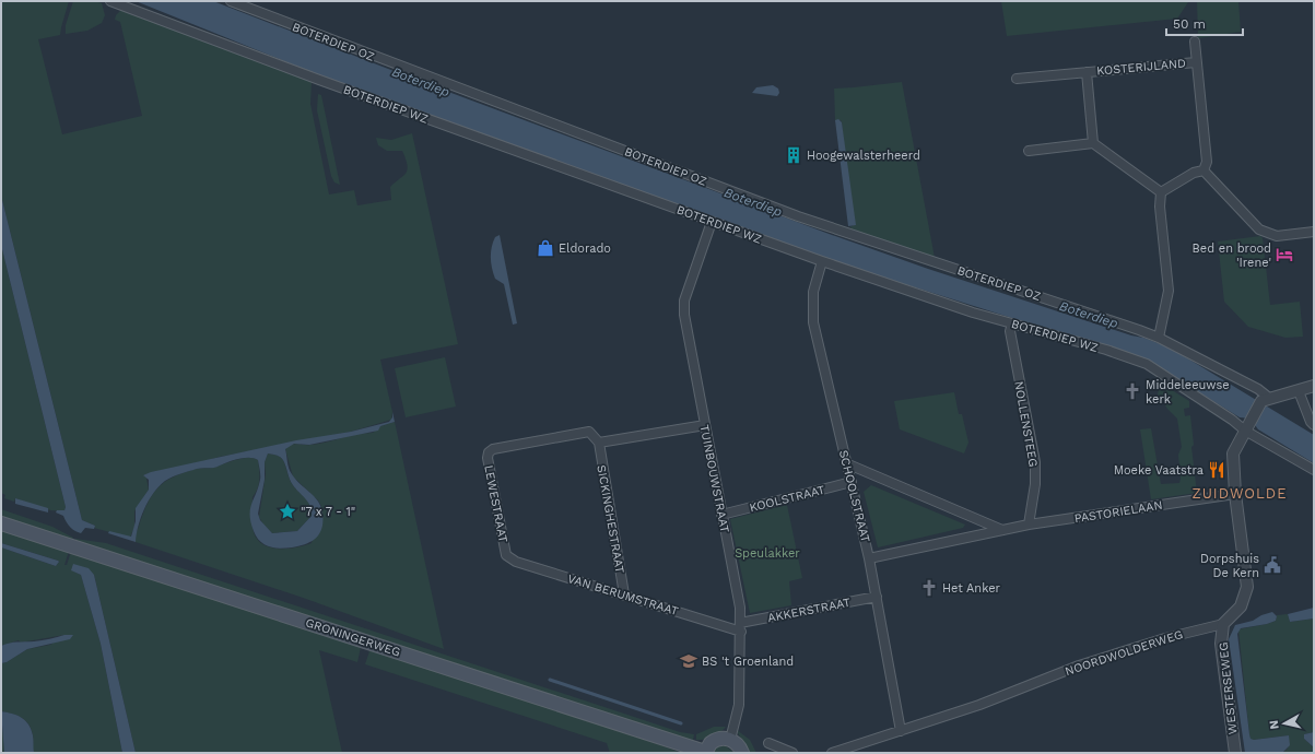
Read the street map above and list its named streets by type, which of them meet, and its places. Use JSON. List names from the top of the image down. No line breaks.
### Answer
{"streets":{"main road":["GRONINGERWEG"],"street":["BOTERDIEP OZ","KOSTERIJLAND","BOTERDIEP WZ","NOLLENSTEEG","TUINBOUWSTRAAT","SCHOOLSTRAAT","KOOLSTRAAT","LEWESTRAAT","PASTORIELAAN","SICKINGHESTRAAT","VAN BERUMSTRAAT","AKKERSTRAAT","NOORDWOLDERWEG","WESTERSEWEG"]},"crossings":[["BOTERDIEP WZ","NOLLENSTEEG"],["BOTERDIEP WZ","TUINBOUWSTRAAT"],["BOTERDIEP WZ","SCHOOLSTRAAT"],["NOLLENSTEEG","PASTORIELAAN"],["TUINBOUWSTRAAT","KOOLSTRAAT"],["TUINBOUWSTRAAT","VAN BERUMSTRAAT"],["TUINBOUWSTRAAT","AKKERSTRAAT"],["SCHOOLSTRAAT","KOOLSTRAAT"],["SCHOOLSTRAAT","PASTORIELAAN"],["SCHOOLSTRAAT","AKKERSTRAAT"],["SCHOOLSTRAAT","NOORDWOLDERWEG"],["LEWESTRAAT","SICKINGHESTRAAT"],["LEWESTRAAT","VAN BERUMSTRAAT"],["SICKINGHESTRAAT","VAN BERUMSTRAAT"],["VAN BERUMSTRAAT","AKKERSTRAAT"],["NOORDWOLDERWEG","WESTERSEWEG"]],"districts":["ZUIDWOLDE"],"water":["Boterdiep"],"parks":["Speulakker"],"places":{"building":["Hoogewalsterheerd"],"shop":["Eldorado"],"hotel":["Bed en brood 'Irene'"],"church":["Middeleeuwse kerk","Het Anker"],"restaurant":["Moeke Vaatstra"],"place":["\"7 x 7 - 1\""],"public building":["Dorpshuis De Kern"],"school or university":["BS 't Groenland"]},"scale_bar":"50 m","north":"left"}
